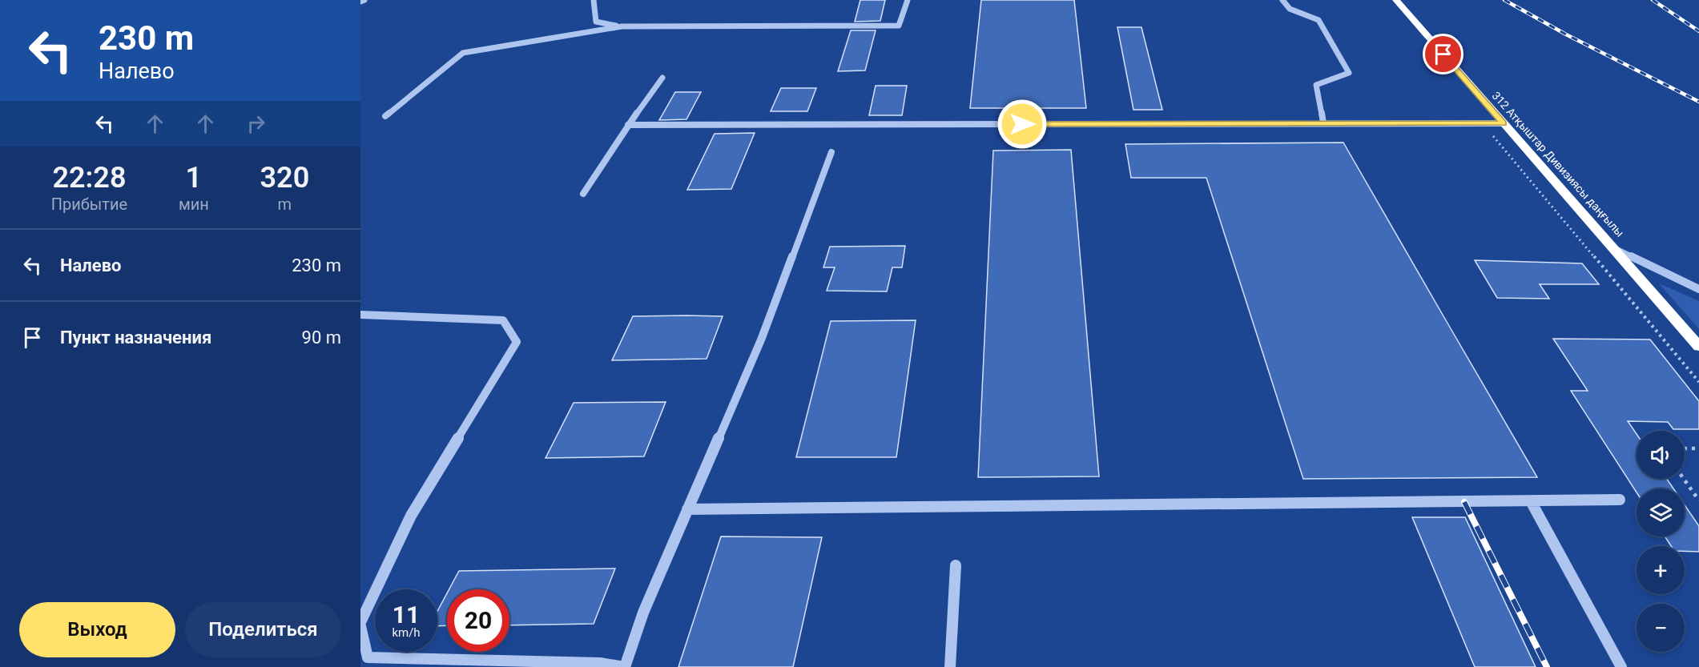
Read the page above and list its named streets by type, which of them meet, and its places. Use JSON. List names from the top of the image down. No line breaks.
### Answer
{"streets":{"highway":["312 Атқыштар Дивизиясы даңғылы"]},"page":{"turn":["230 m","Налево"],"eta":["22:28","Прибытие","1","мин","320","m"],"list":[{"name":"Налево","value":"230 m"},{"name":"Пункт назначения","value":"90 m"}],"map_buttons":["+","−"],"speed":"11 km/h","limit":"20","buttons":["Выход","Поделиться"]}}
